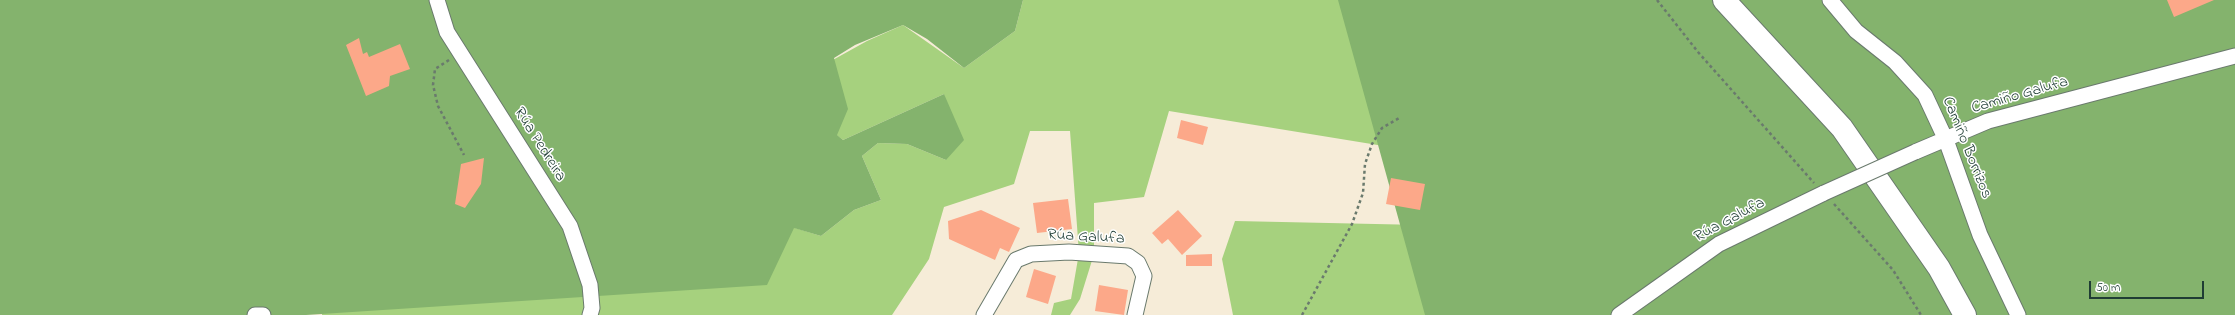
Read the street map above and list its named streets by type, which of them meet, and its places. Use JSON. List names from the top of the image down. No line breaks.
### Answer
{"streets":{"street":["Camiño Galufa","Rúa Pedreira","Camiño Borrizos","Rúa Galufa"]},"crossings":[["Camiño Galufa","Camiño Borrizos"],["Camiño Galufa","Rúa Galufa"]],"scale_bar":"50 m"}
